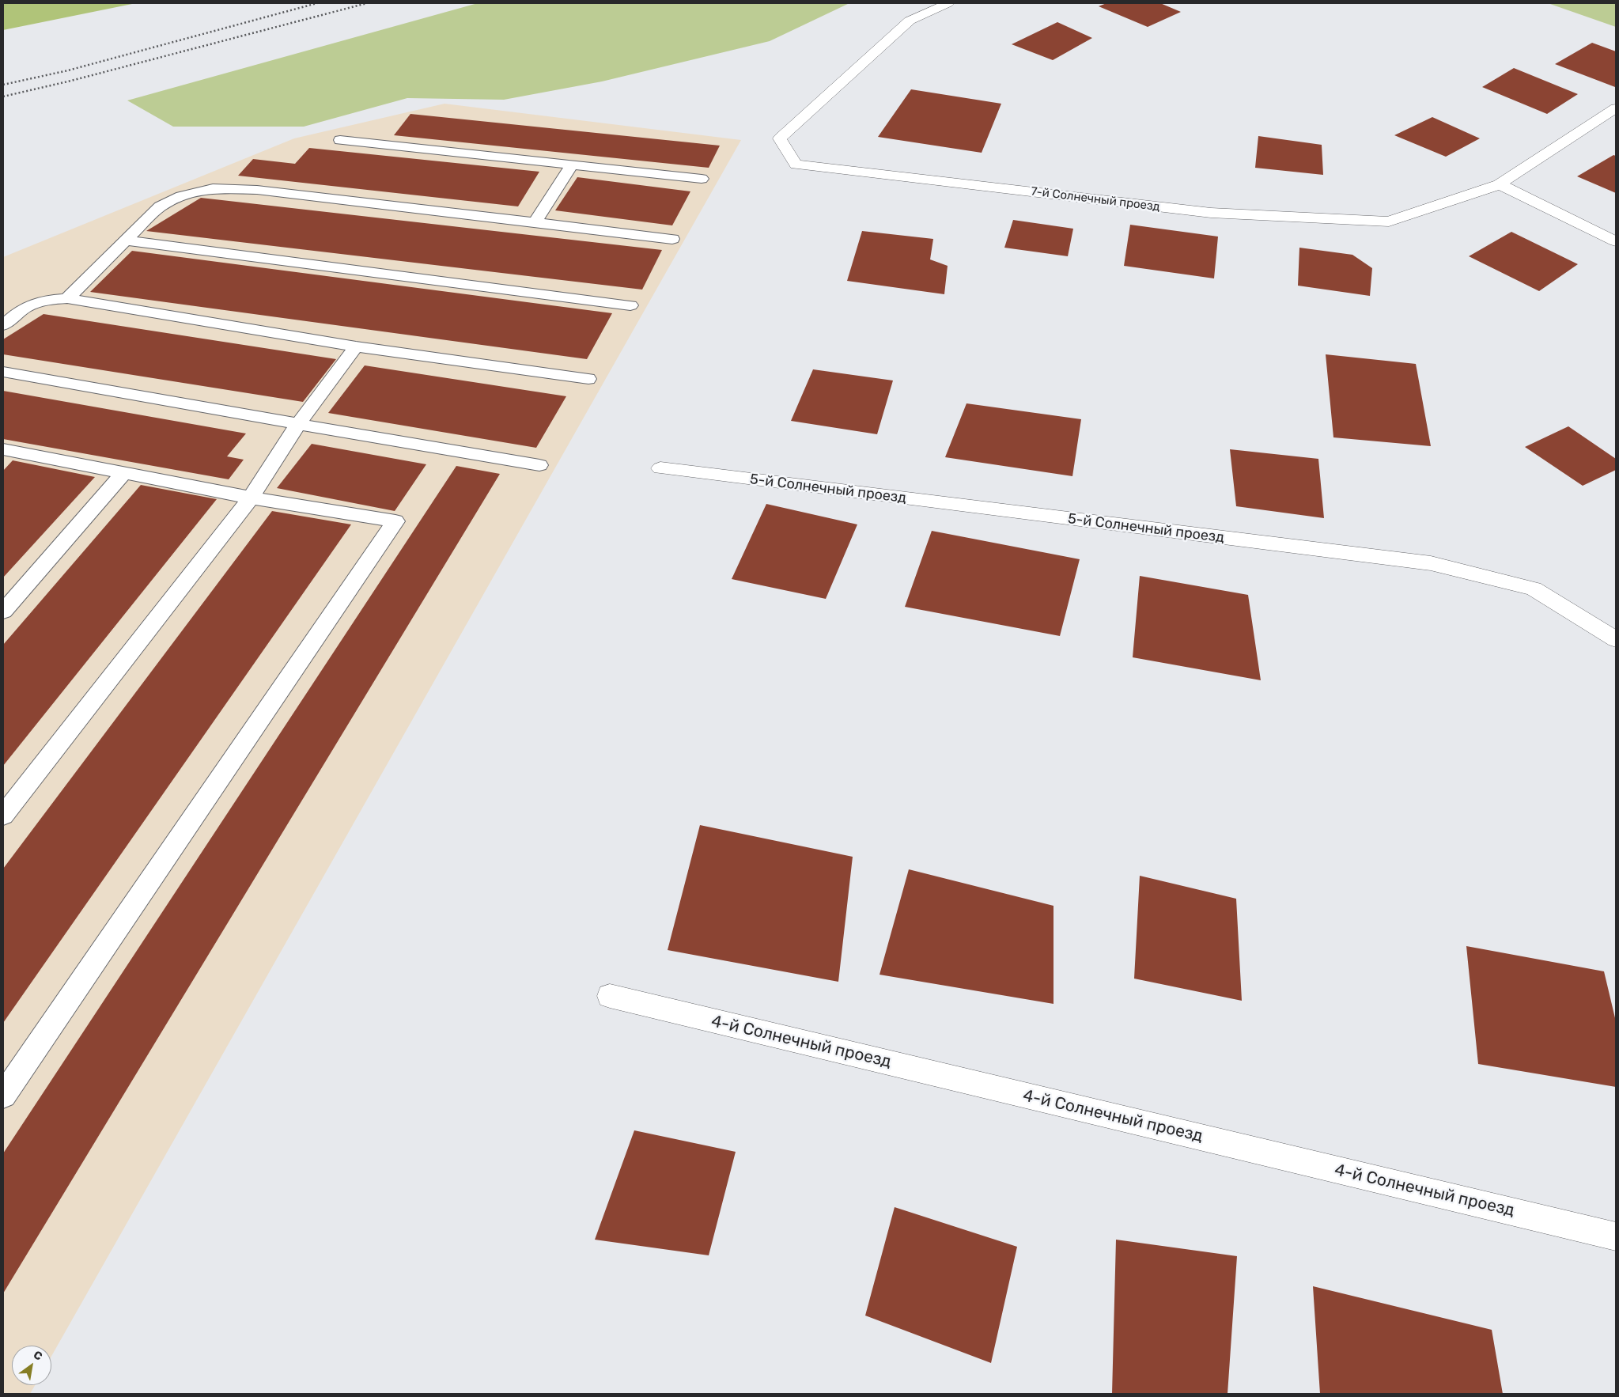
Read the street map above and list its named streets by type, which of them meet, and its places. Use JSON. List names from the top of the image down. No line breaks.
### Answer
{"streets":{"street":["7-й Солнечный проезд","5-й Солнечный проезд","4-й Солнечный проезд"]},"north":"top right"}
